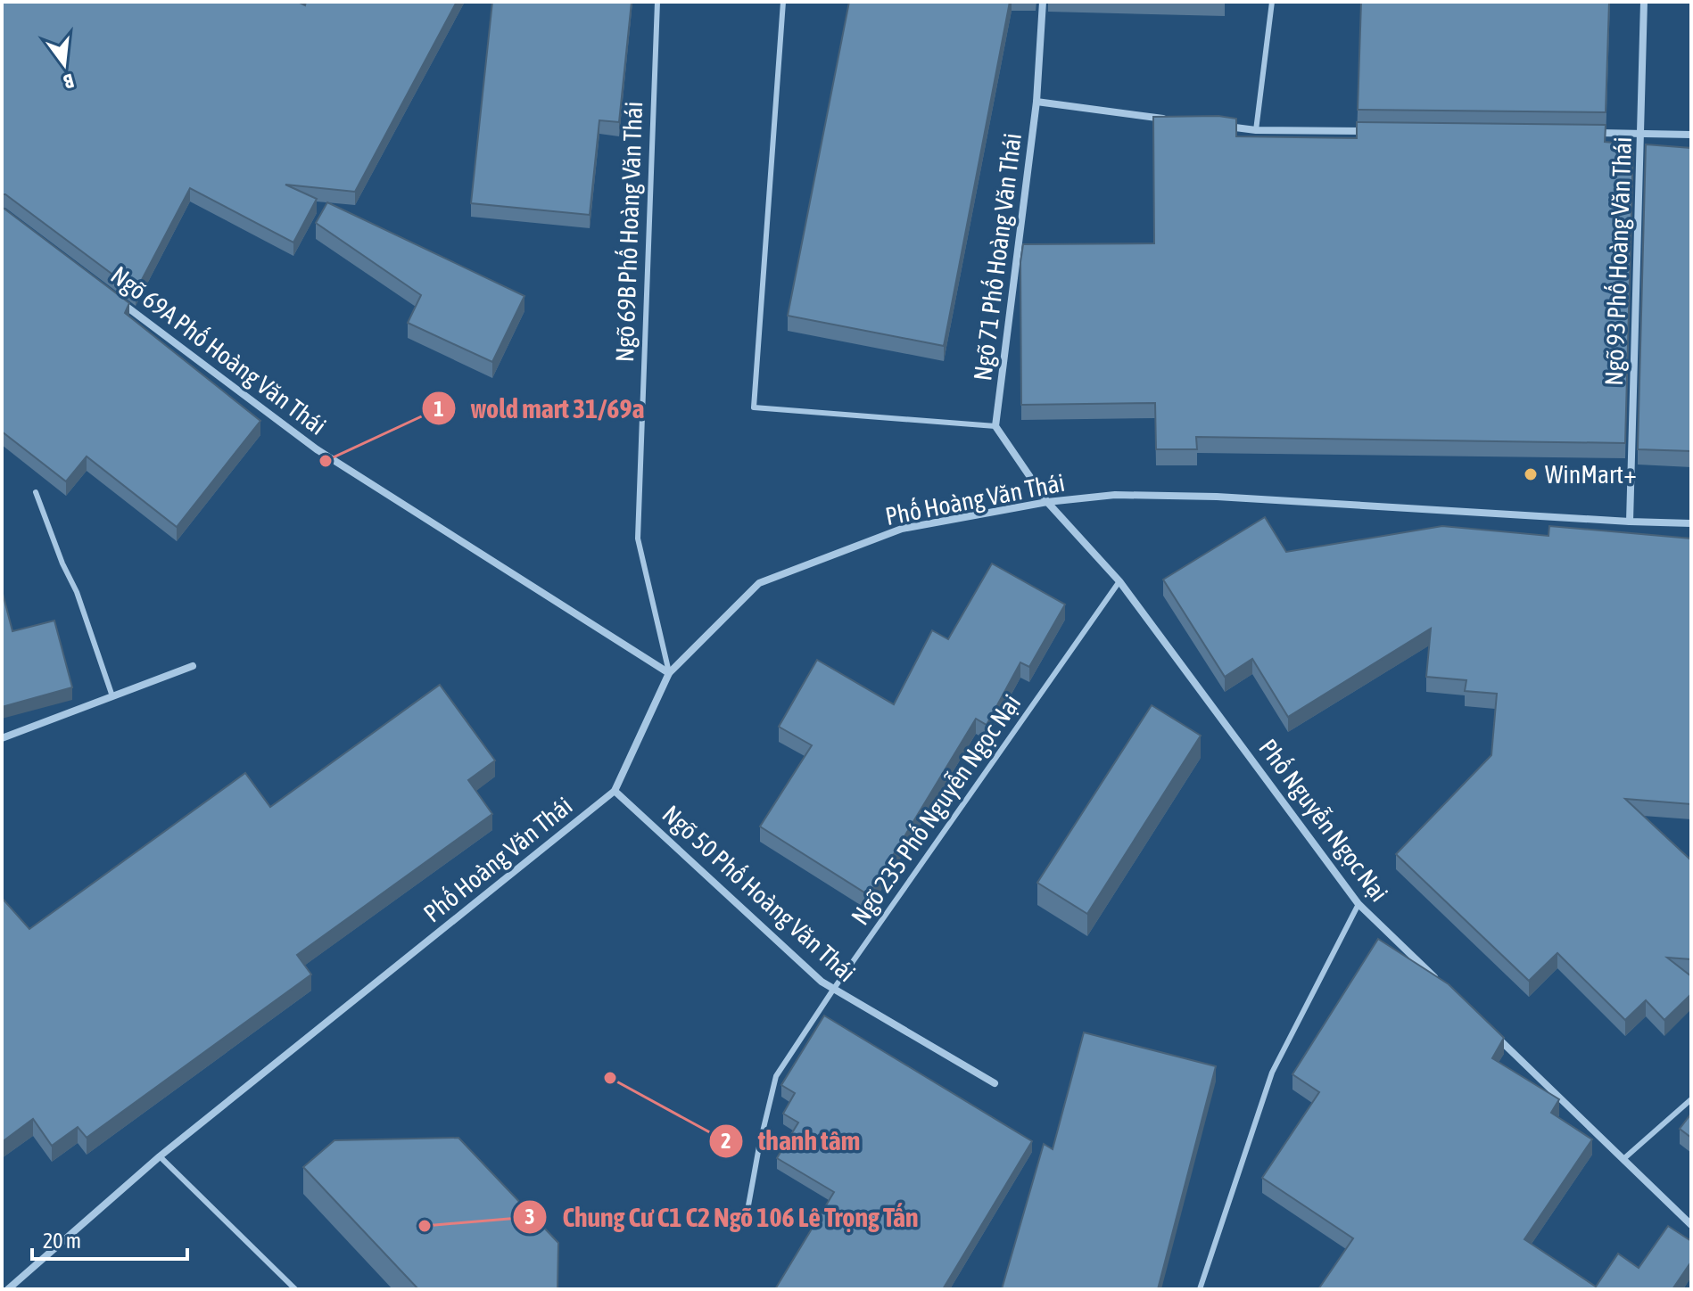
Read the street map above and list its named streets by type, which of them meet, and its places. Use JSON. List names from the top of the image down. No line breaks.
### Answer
{"streets":{"street":["Ngõ 71 Phố Hoàng Văn Thái","Ngõ 93 Phố Hoàng Văn Thái","Ngõ 69A Phố Hoàng Văn Thái","Phố Hoàng Văn Thái","Phố Nguyễn Ngọc Nại","Ngõ 50 Phố Hoàng Văn Thái"],"lane":["Ngõ 69B Phố Hoàng Văn Thái","Ngõ 235 Phố Nguyễn Ngọc Nại"]},"crossings":[["Ngõ 69B Phố Hoàng Văn Thái","Ngõ 69A Phố Hoàng Văn Thái"],["Ngõ 69B Phố Hoàng Văn Thái","Phố Hoàng Văn Thái"],["Ngõ 93 Phố Hoàng Văn Thái","Phố Hoàng Văn Thái"],["Ngõ 69A Phố Hoàng Văn Thái","Phố Hoàng Văn Thái"],["Phố Hoàng Văn Thái","Phố Nguyễn Ngọc Nại"],["Phố Hoàng Văn Thái","Ngõ 50 Phố Hoàng Văn Thái"],["Ngõ 235 Phố Nguyễn Ngọc Nại","Phố Nguyễn Ngọc Nại"],["Ngõ 235 Phố Nguyễn Ngọc Nại","Ngõ 50 Phố Hoàng Văn Thái"]],"places":["wold mart 31/69a","WinMart+","thanh tâm","Chung Cư C1 C2 Ngõ 106 Lê Trọng Tấn"],"scale_bar":"20 m","north":"bottom"}
